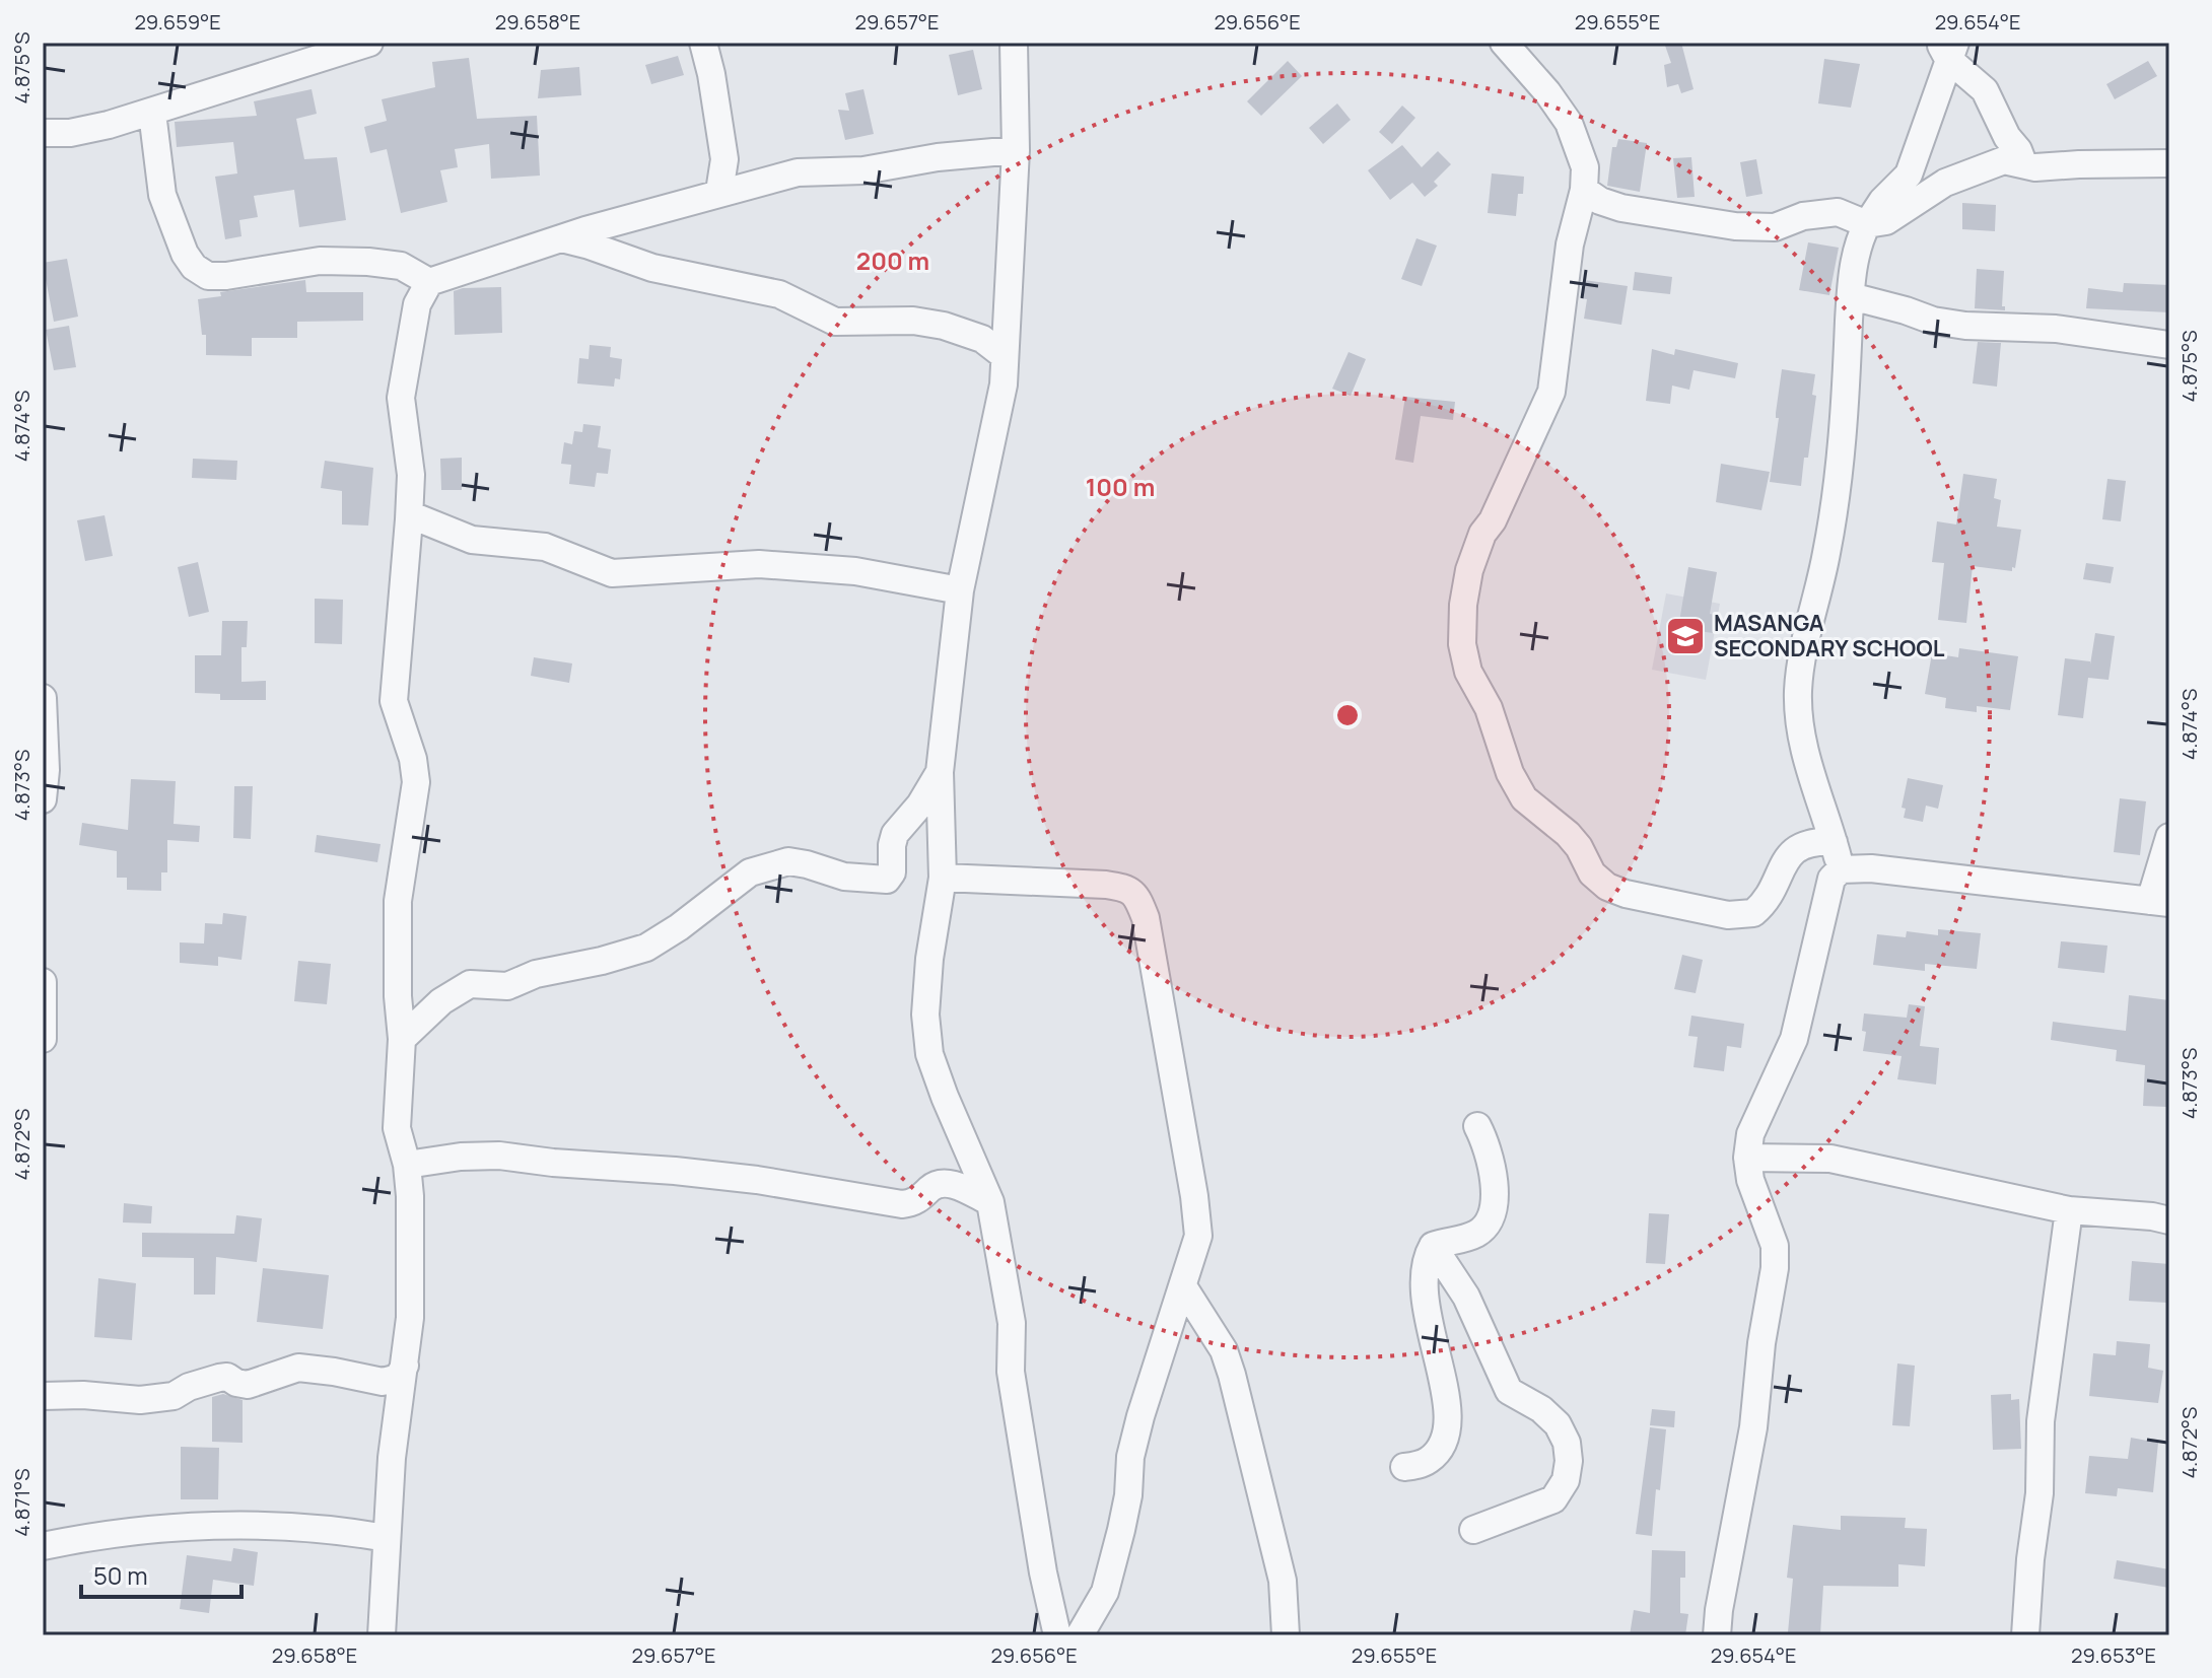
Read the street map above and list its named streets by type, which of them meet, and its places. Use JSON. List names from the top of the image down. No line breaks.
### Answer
{"places":{"school or university":["MASANGA SECONDARY SCHOOL"]},"scale_bar":"50 m","coordinates":["29.659°E","29.658°E","29.657°E","29.656°E","29.655°E","29.654°E","4.875°S","4.874°S","4.873°S","4.872°S","4.871°S","29.653°E"],"rings":["200 m","100 m"]}
